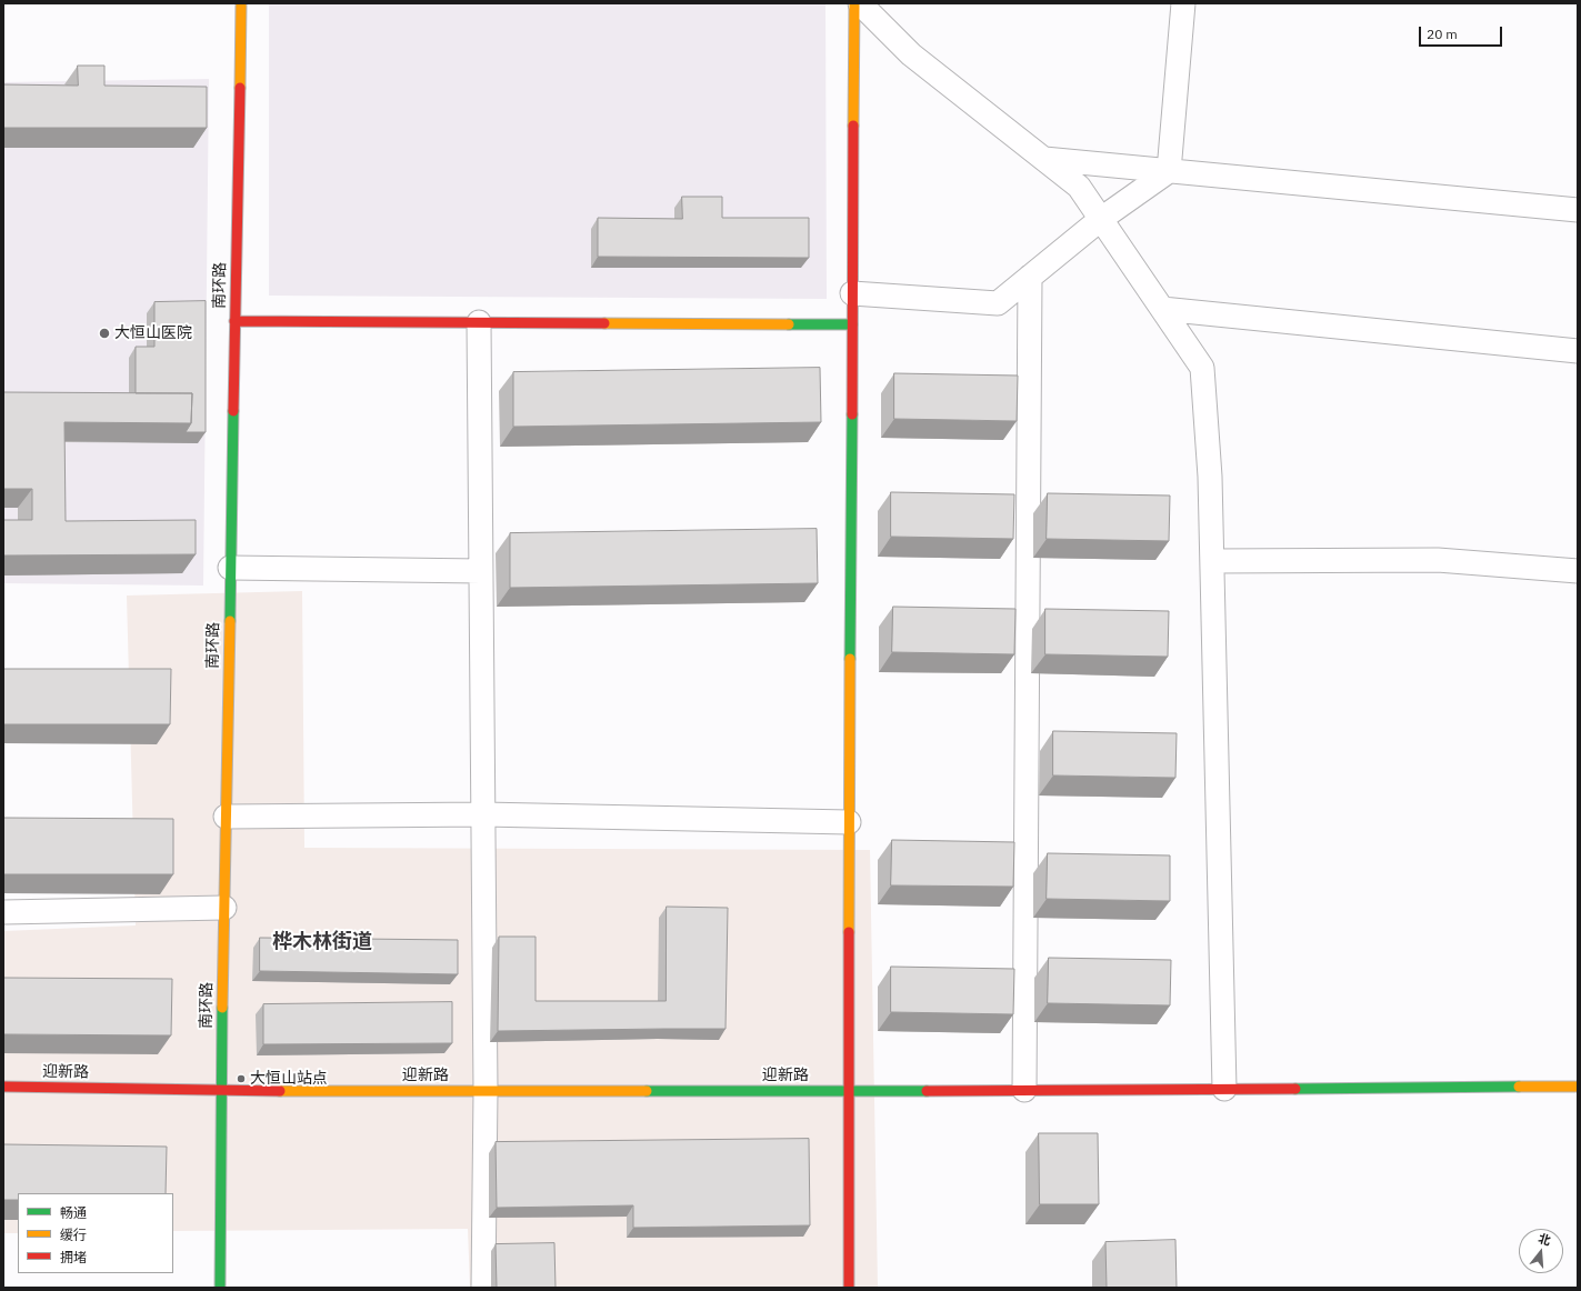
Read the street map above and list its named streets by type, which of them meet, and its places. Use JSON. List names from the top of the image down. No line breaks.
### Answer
{"streets":{"street":["南环路","迎新路"]},"crossings":[["南环路","迎新路"]],"districts":["桦木林街道"],"places":["大恒山医院","大恒山站点"],"legend":["畅通","缓行","拥堵"],"scale_bar":"20 m","north":"top"}
